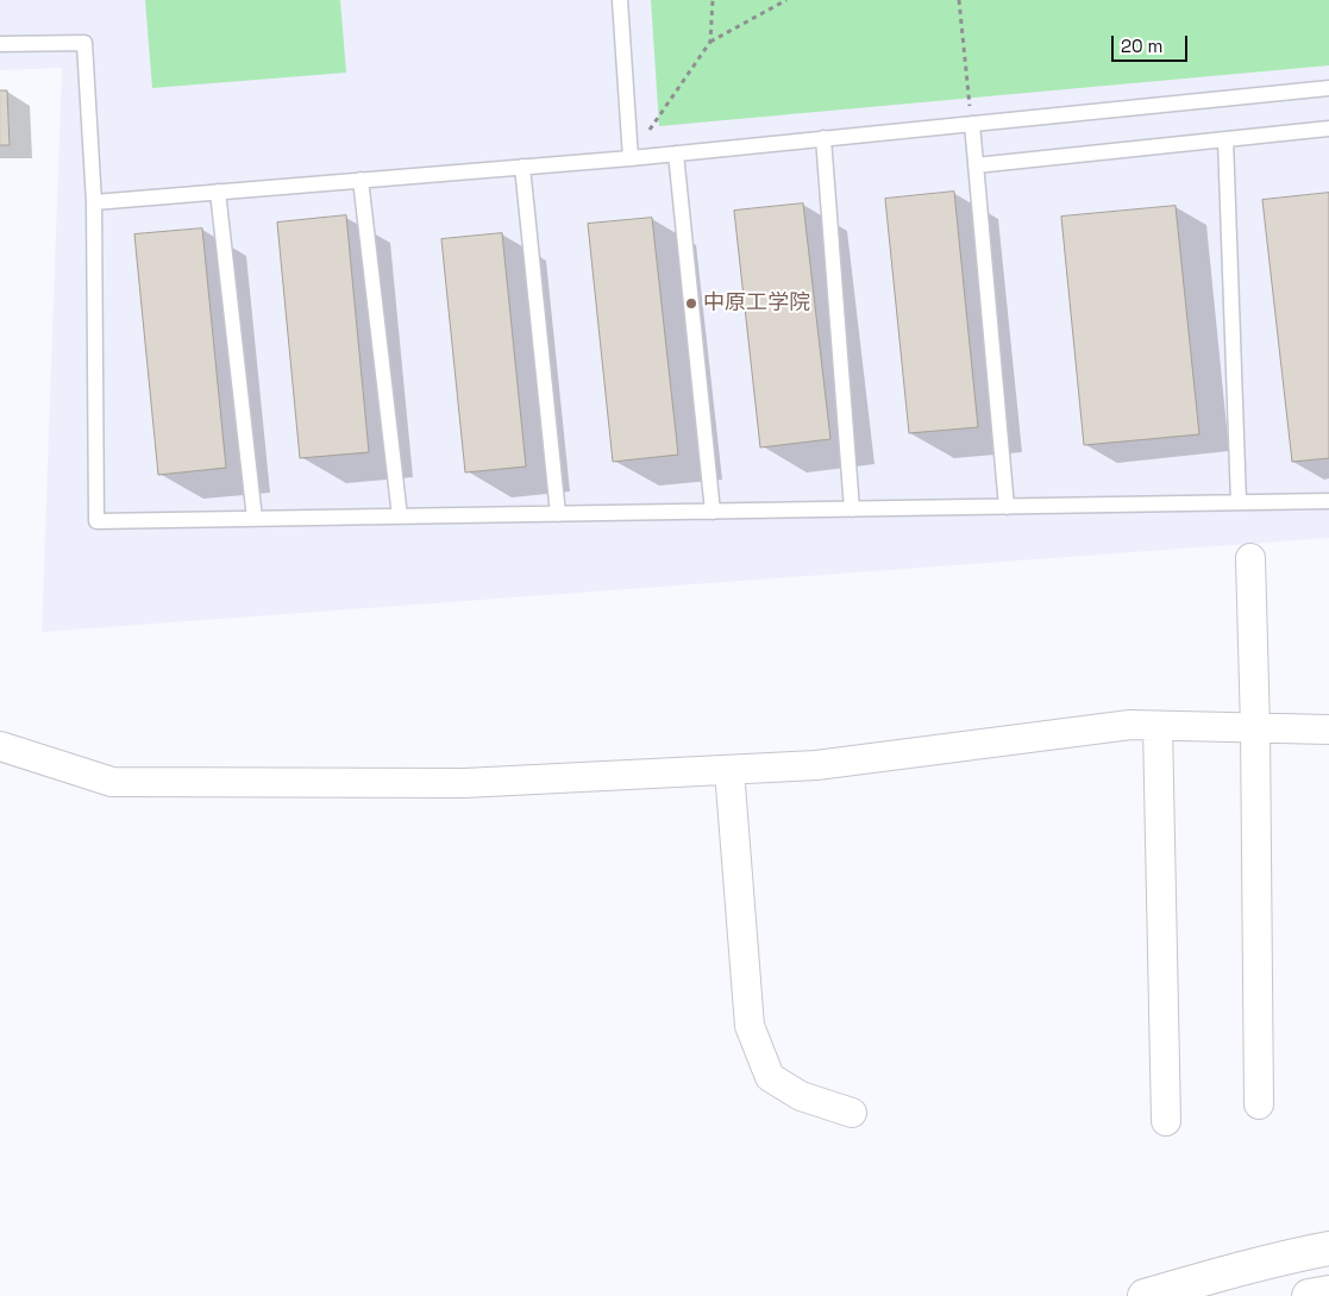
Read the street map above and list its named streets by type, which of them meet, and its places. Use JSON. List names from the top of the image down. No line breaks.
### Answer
{"places":["中原工学院"],"scale_bar":"20 m"}
